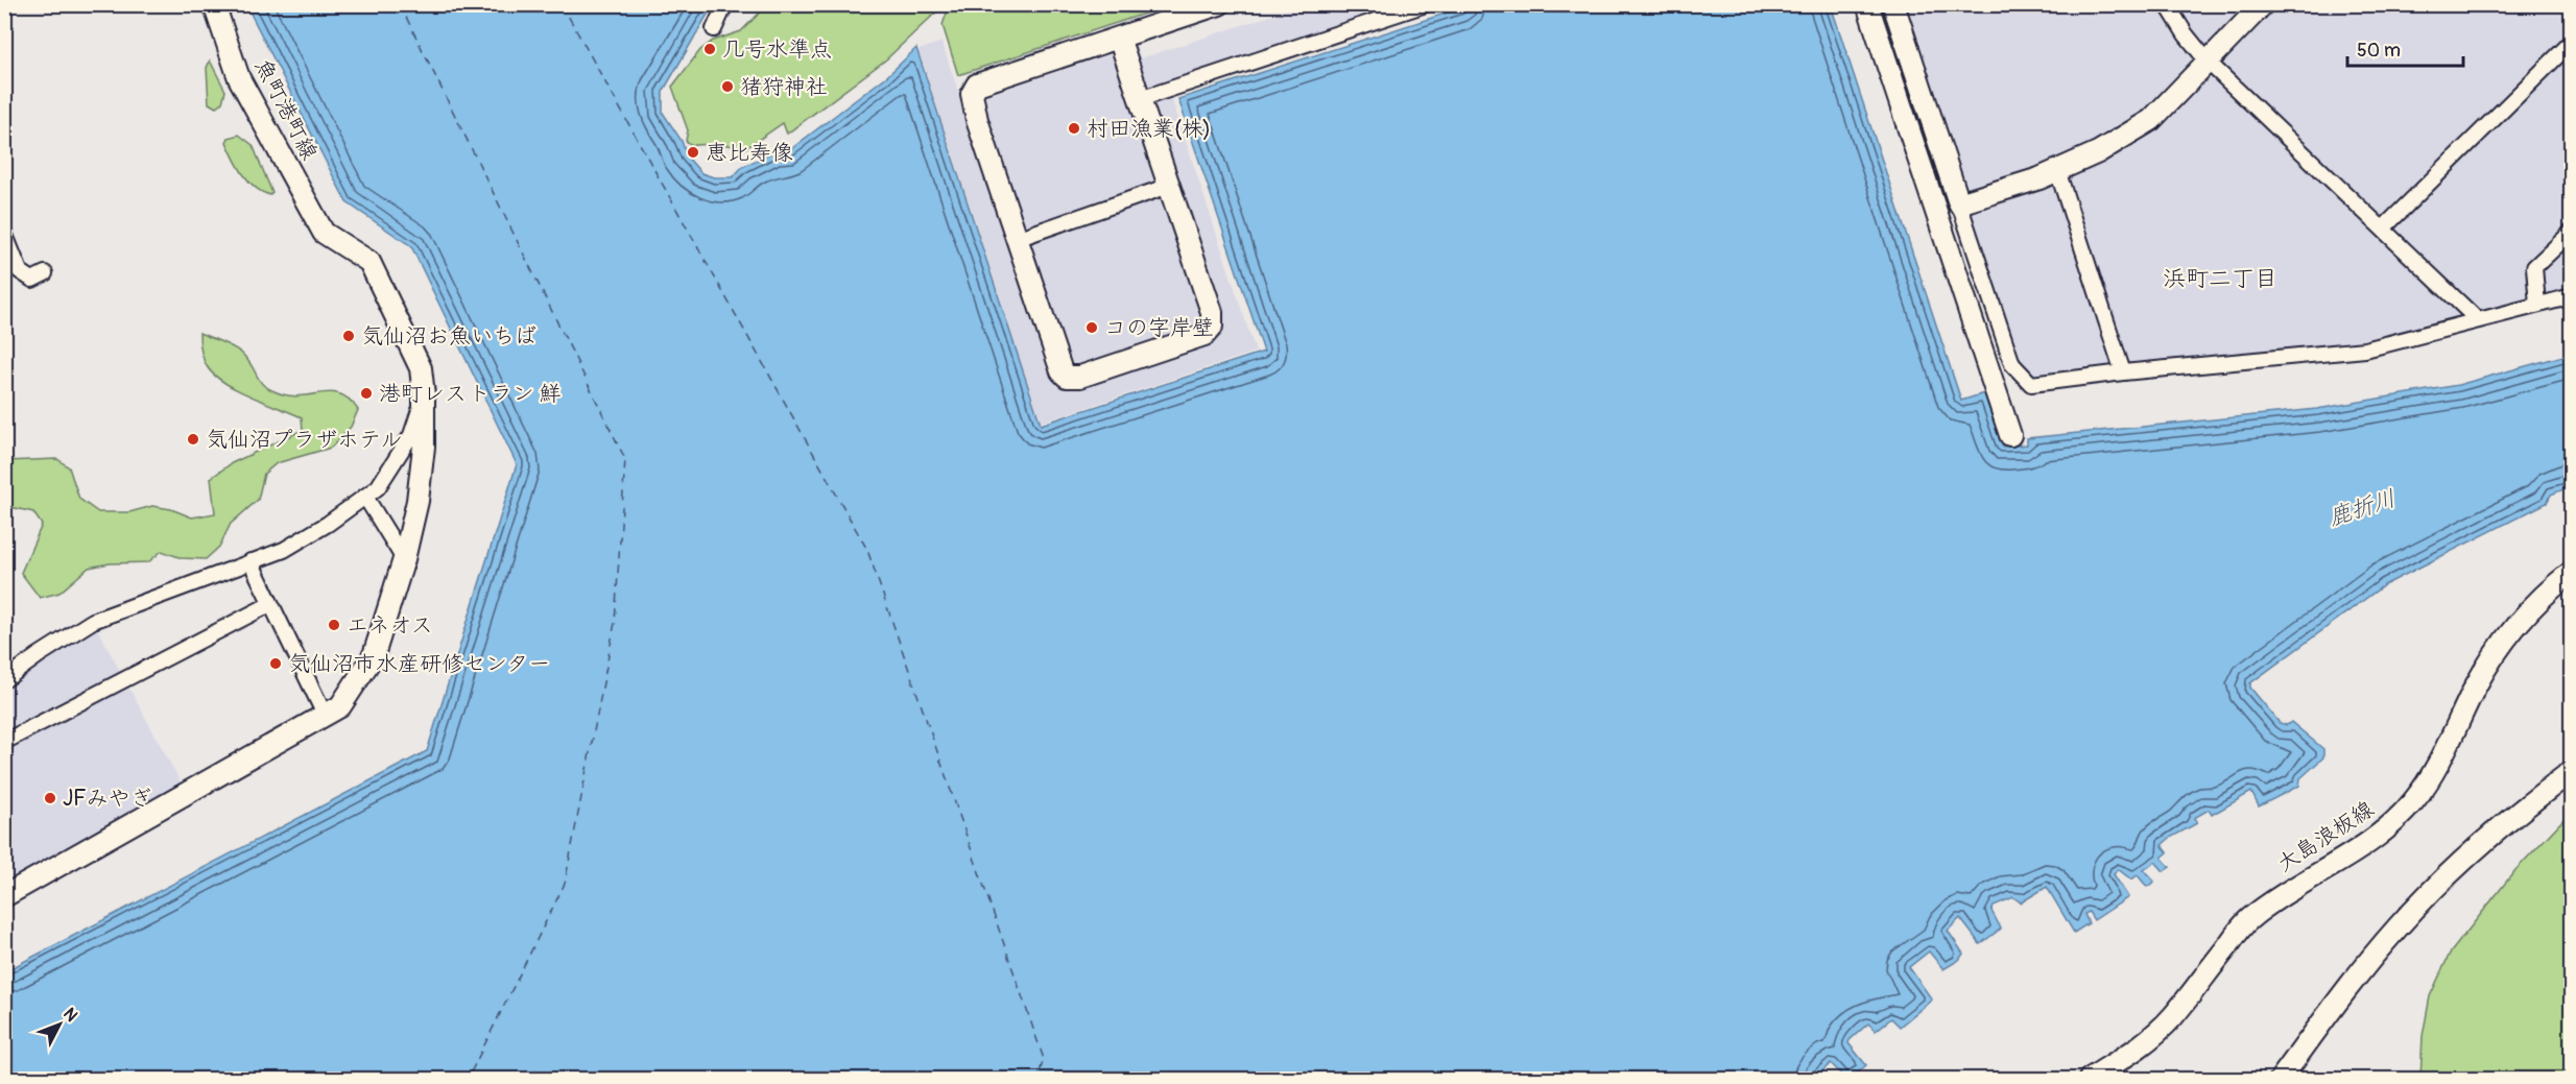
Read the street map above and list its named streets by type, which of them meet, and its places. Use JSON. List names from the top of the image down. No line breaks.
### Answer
{"streets":{"street":["魚町港町線","大島浪板線"]},"districts":["浜町二丁目"],"water":["鹿折川"],"places":["几号水準点","猪狩神社","村田漁業(株)","恵比寿像","コの字岸壁","気仙沼お魚いちば","港町レストラン 鮮","気仙沼プラザホテル","エネオス","気仙沼市水産研修センター","JFみやぎ"],"scale_bar":"50 m","north":"top right"}
